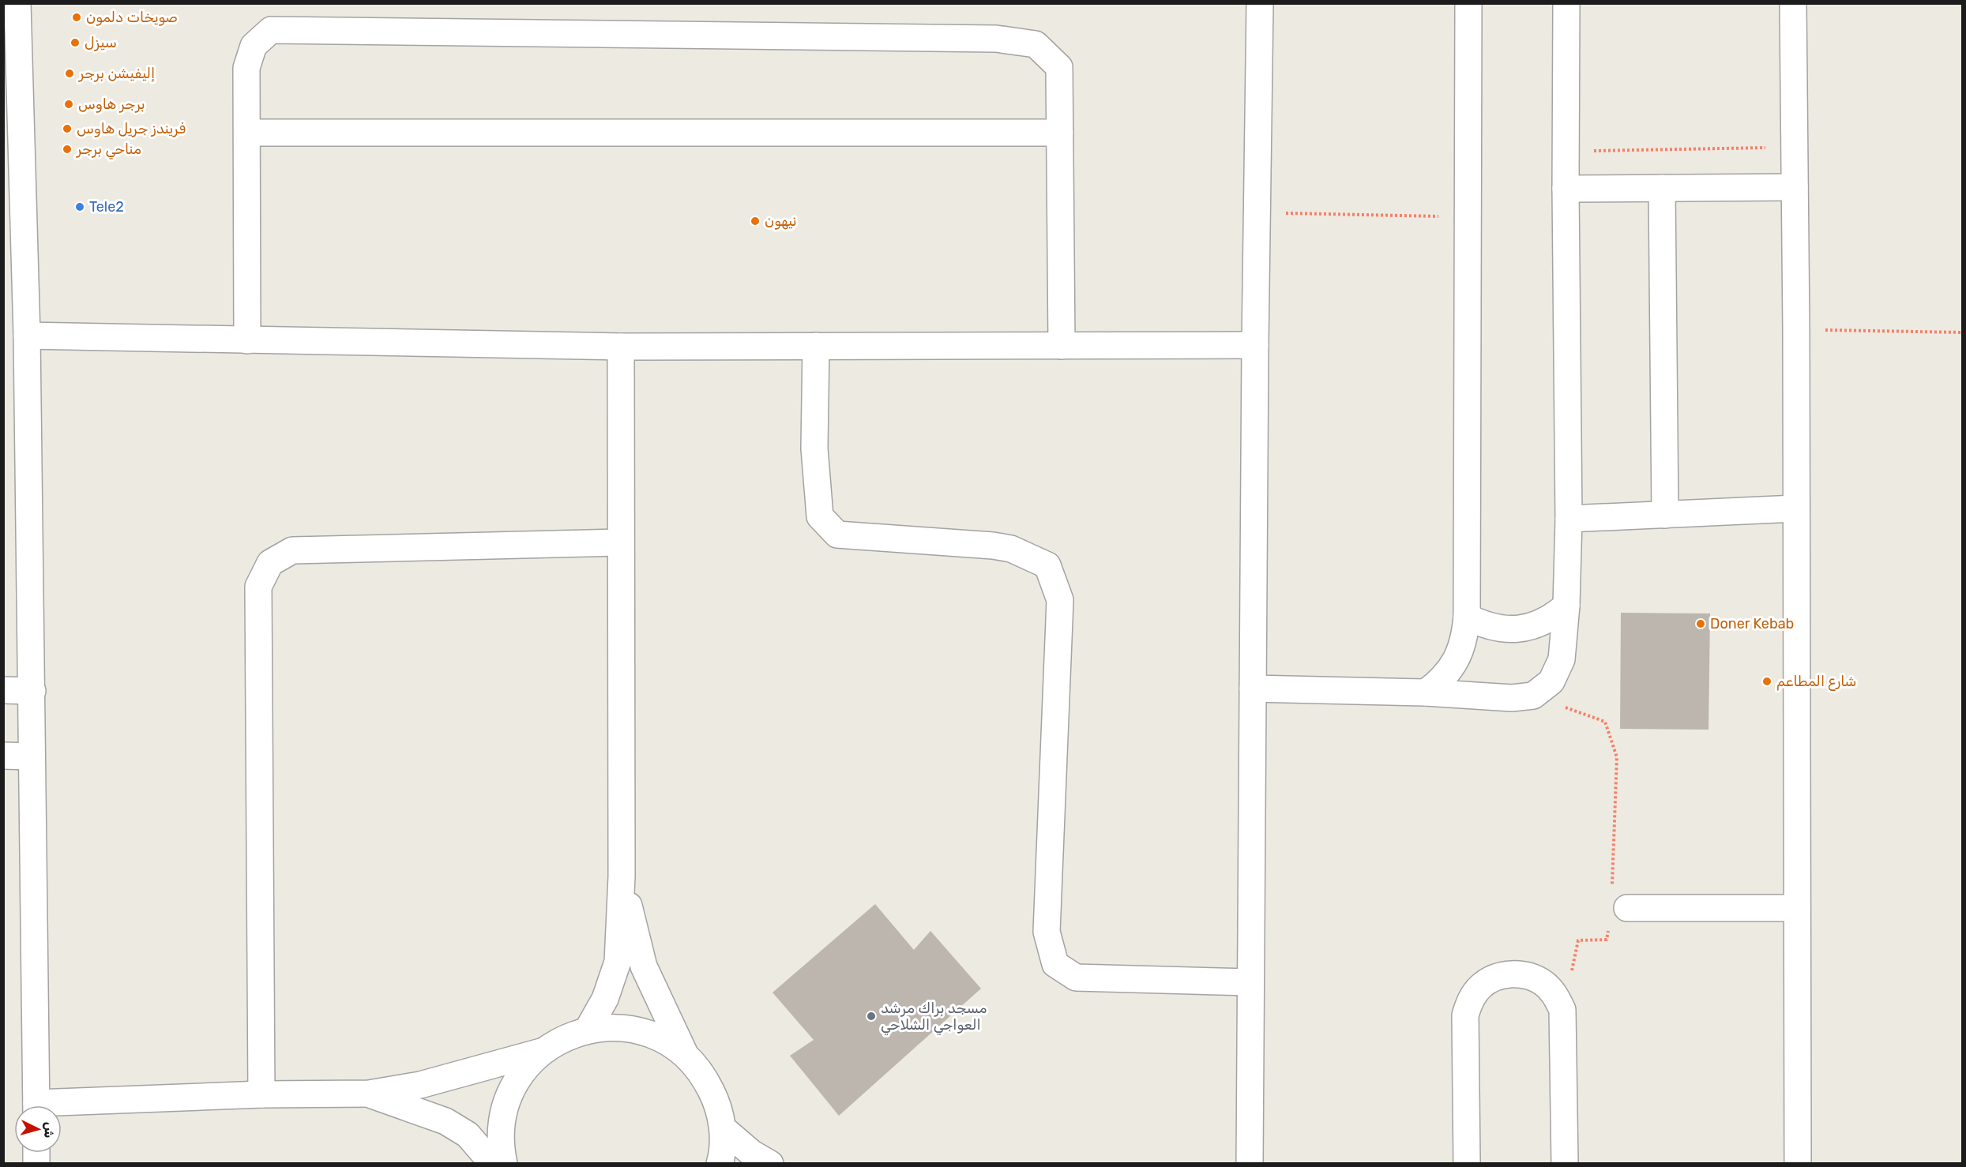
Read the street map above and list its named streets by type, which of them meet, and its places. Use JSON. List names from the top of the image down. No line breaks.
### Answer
{"places":["صويخات دلمون","سيزل","إليفيشن برجر","برجر هاوس","فريندز جريل هاوس","مناحي برجر","Tele2","نيهون","Doner Kebab","شارع المطاعم","مسجد براك مرشد العواجي الشلاحي"],"north":"right"}
